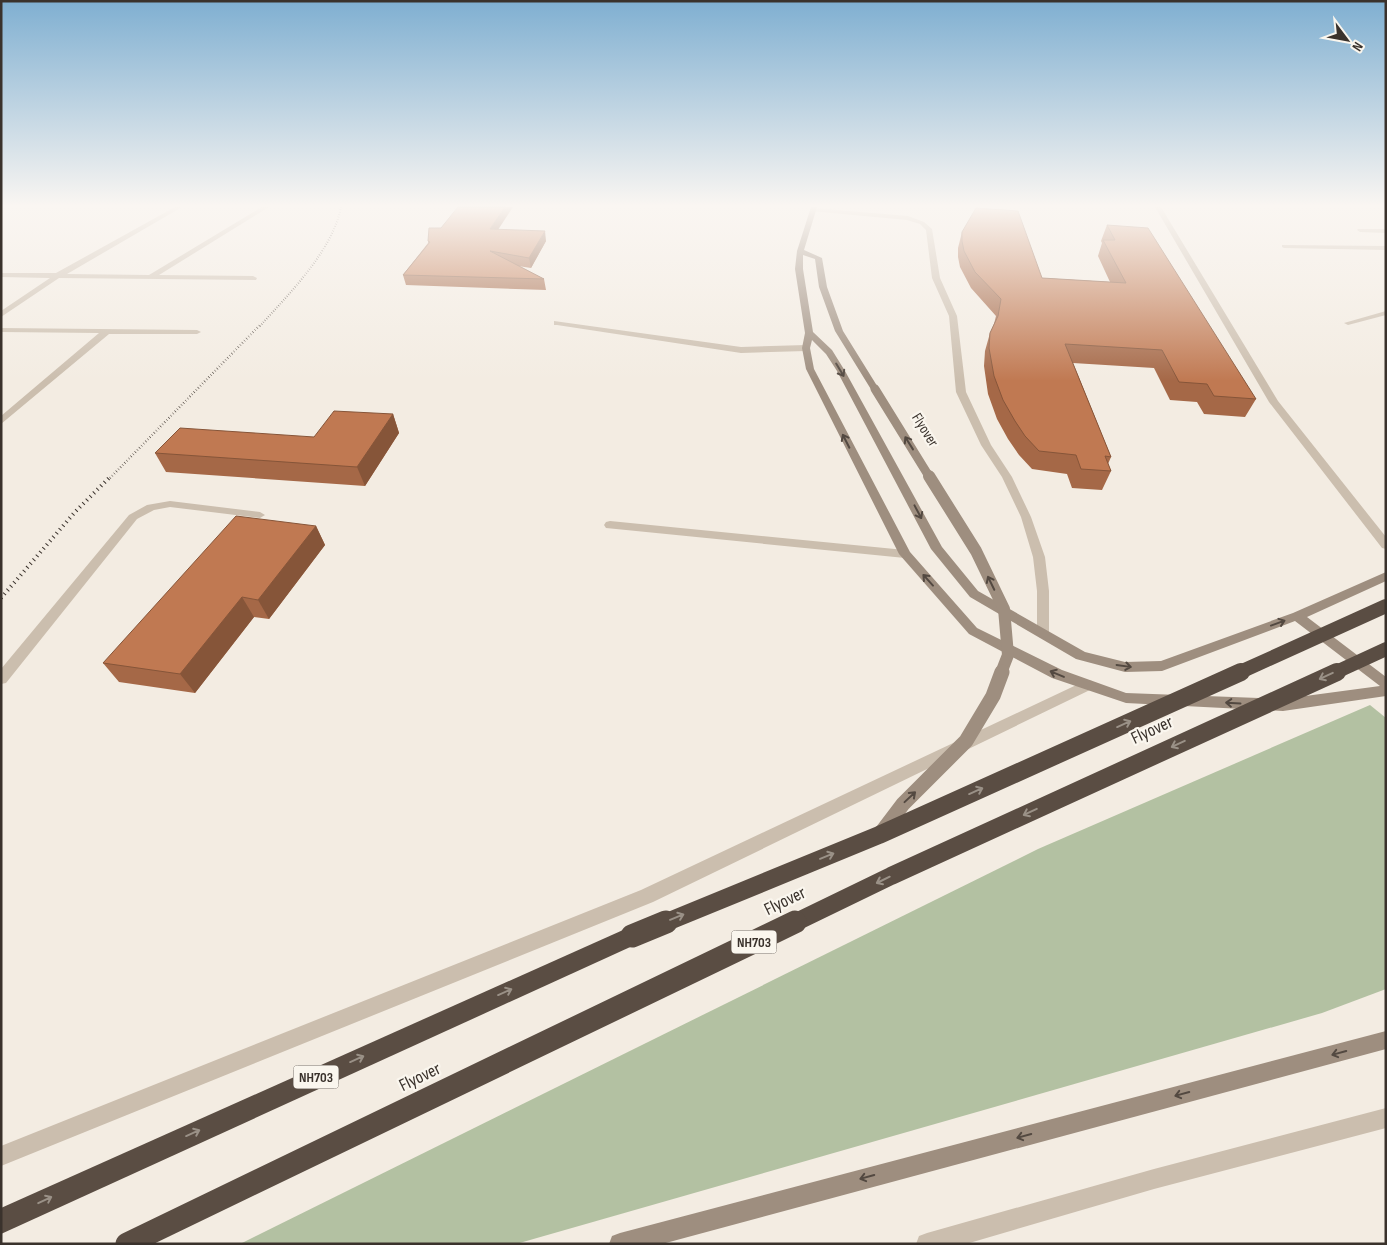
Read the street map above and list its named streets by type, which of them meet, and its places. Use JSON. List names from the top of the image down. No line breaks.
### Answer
{"streets":{"highway":["Flyover","NH703"]},"north":"bottom right"}
